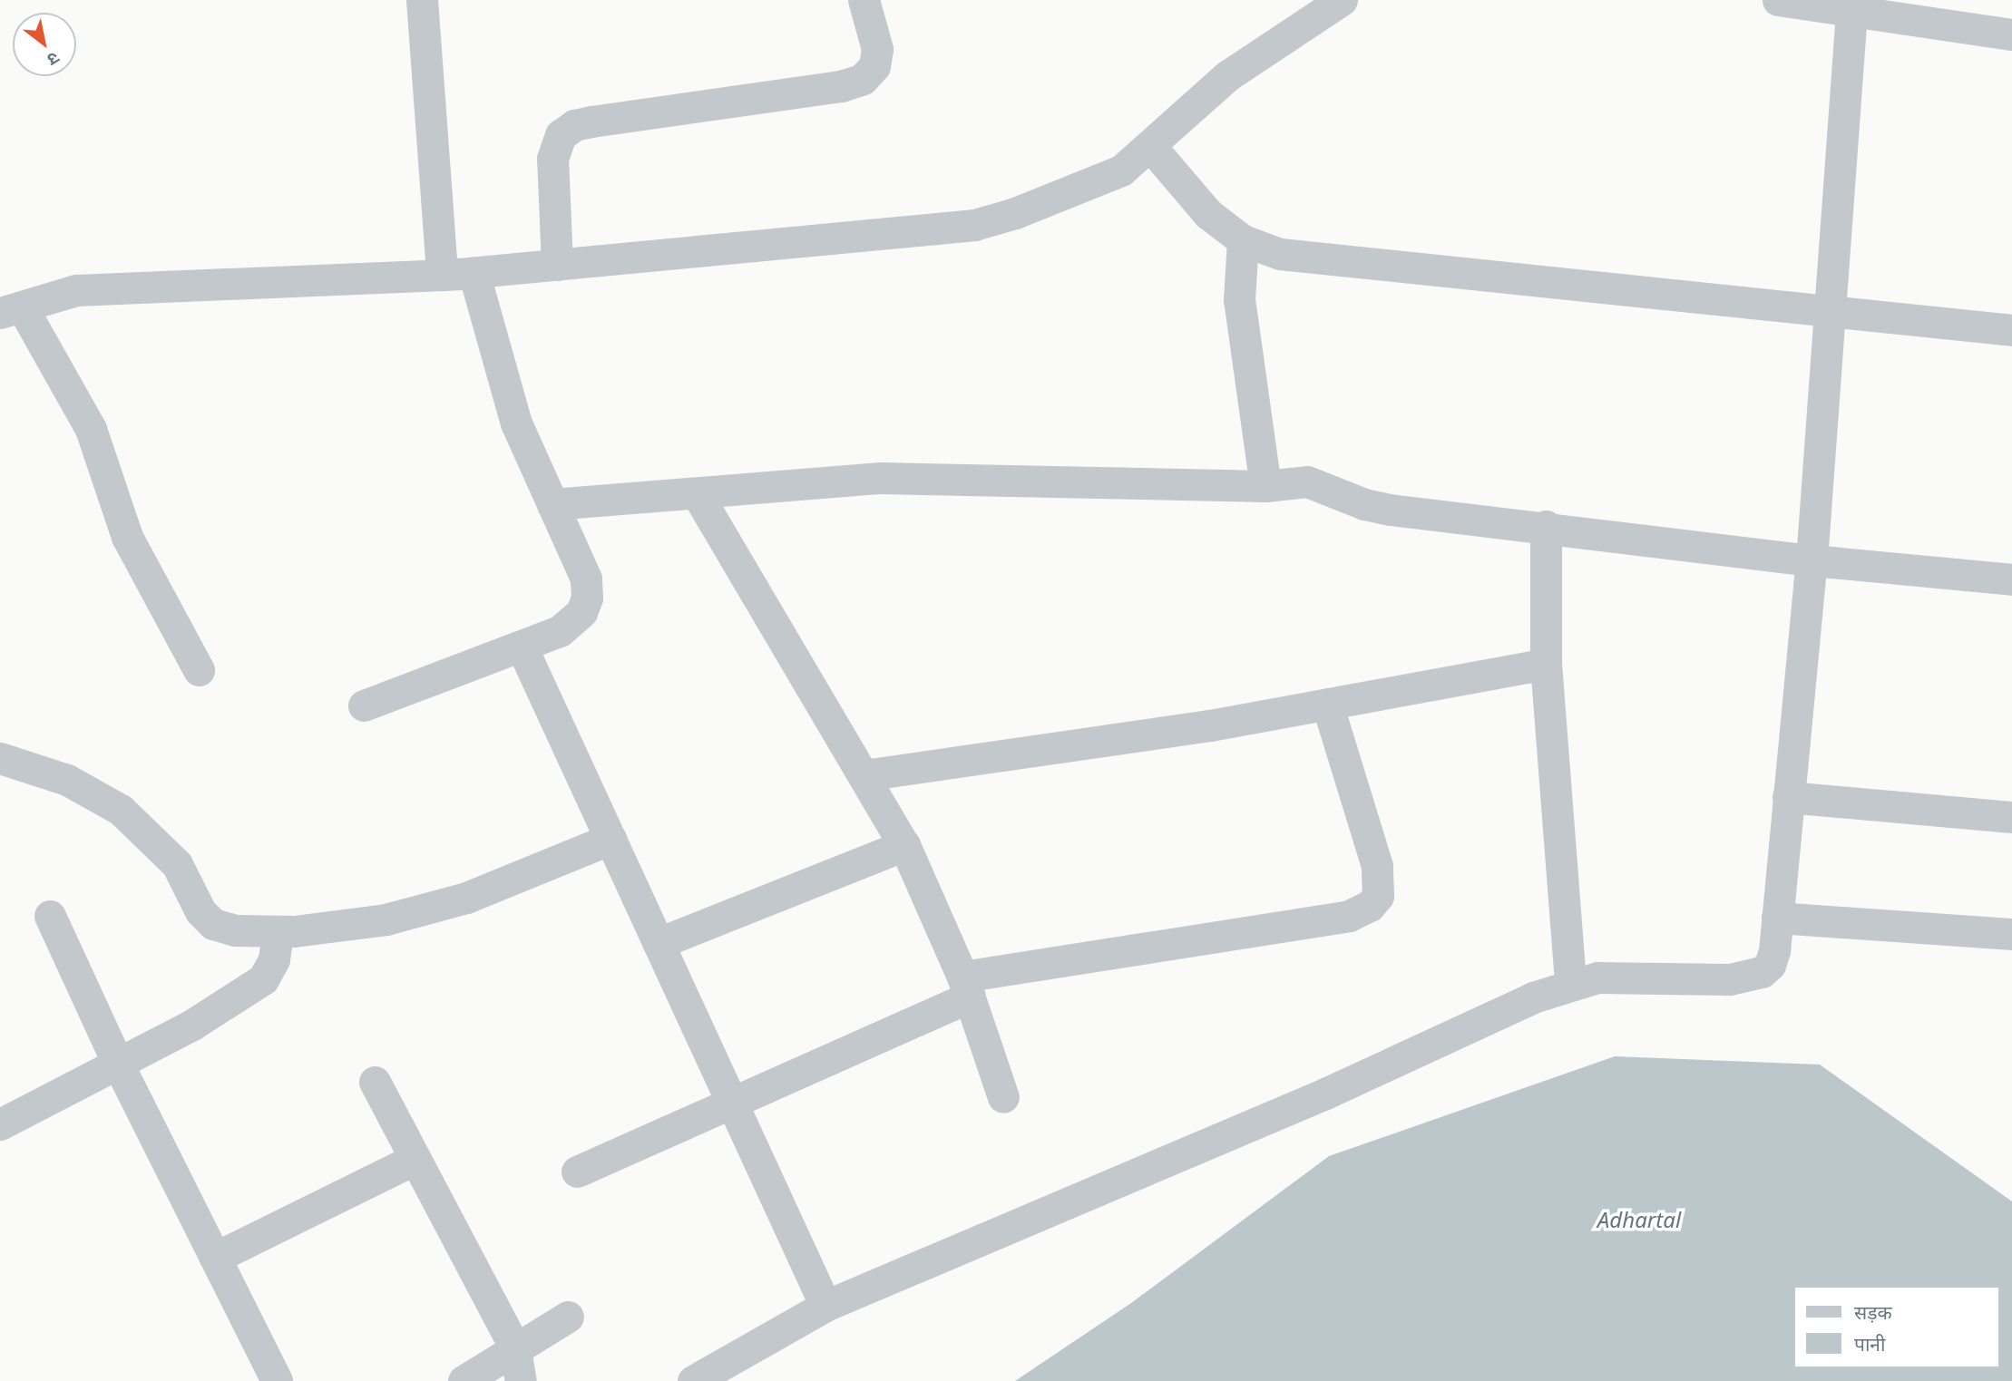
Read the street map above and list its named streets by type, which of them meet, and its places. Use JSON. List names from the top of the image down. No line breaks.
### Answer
{"water":["Adhartal"],"legend":["सड़क","पानी"],"north":"bottom right"}
